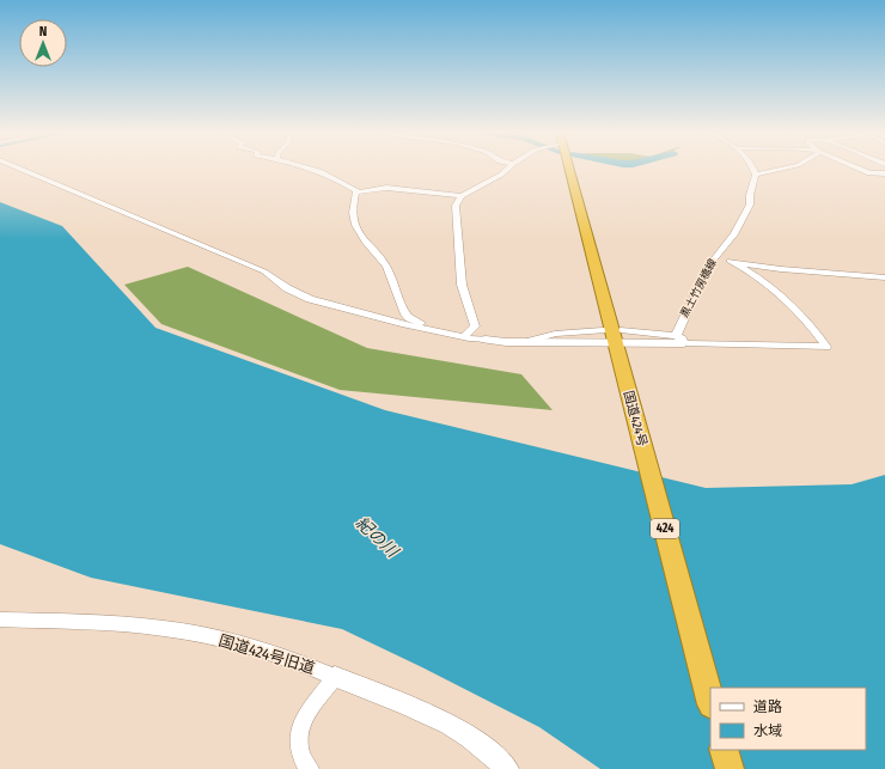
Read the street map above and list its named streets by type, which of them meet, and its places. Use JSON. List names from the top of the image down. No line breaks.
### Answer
{"streets":{"highway":["国道424号","424"],"street":["黒土竹房橋線","国道424号旧道"]},"water":["紀の川"],"legend":["道路","水域"],"north":"top"}
